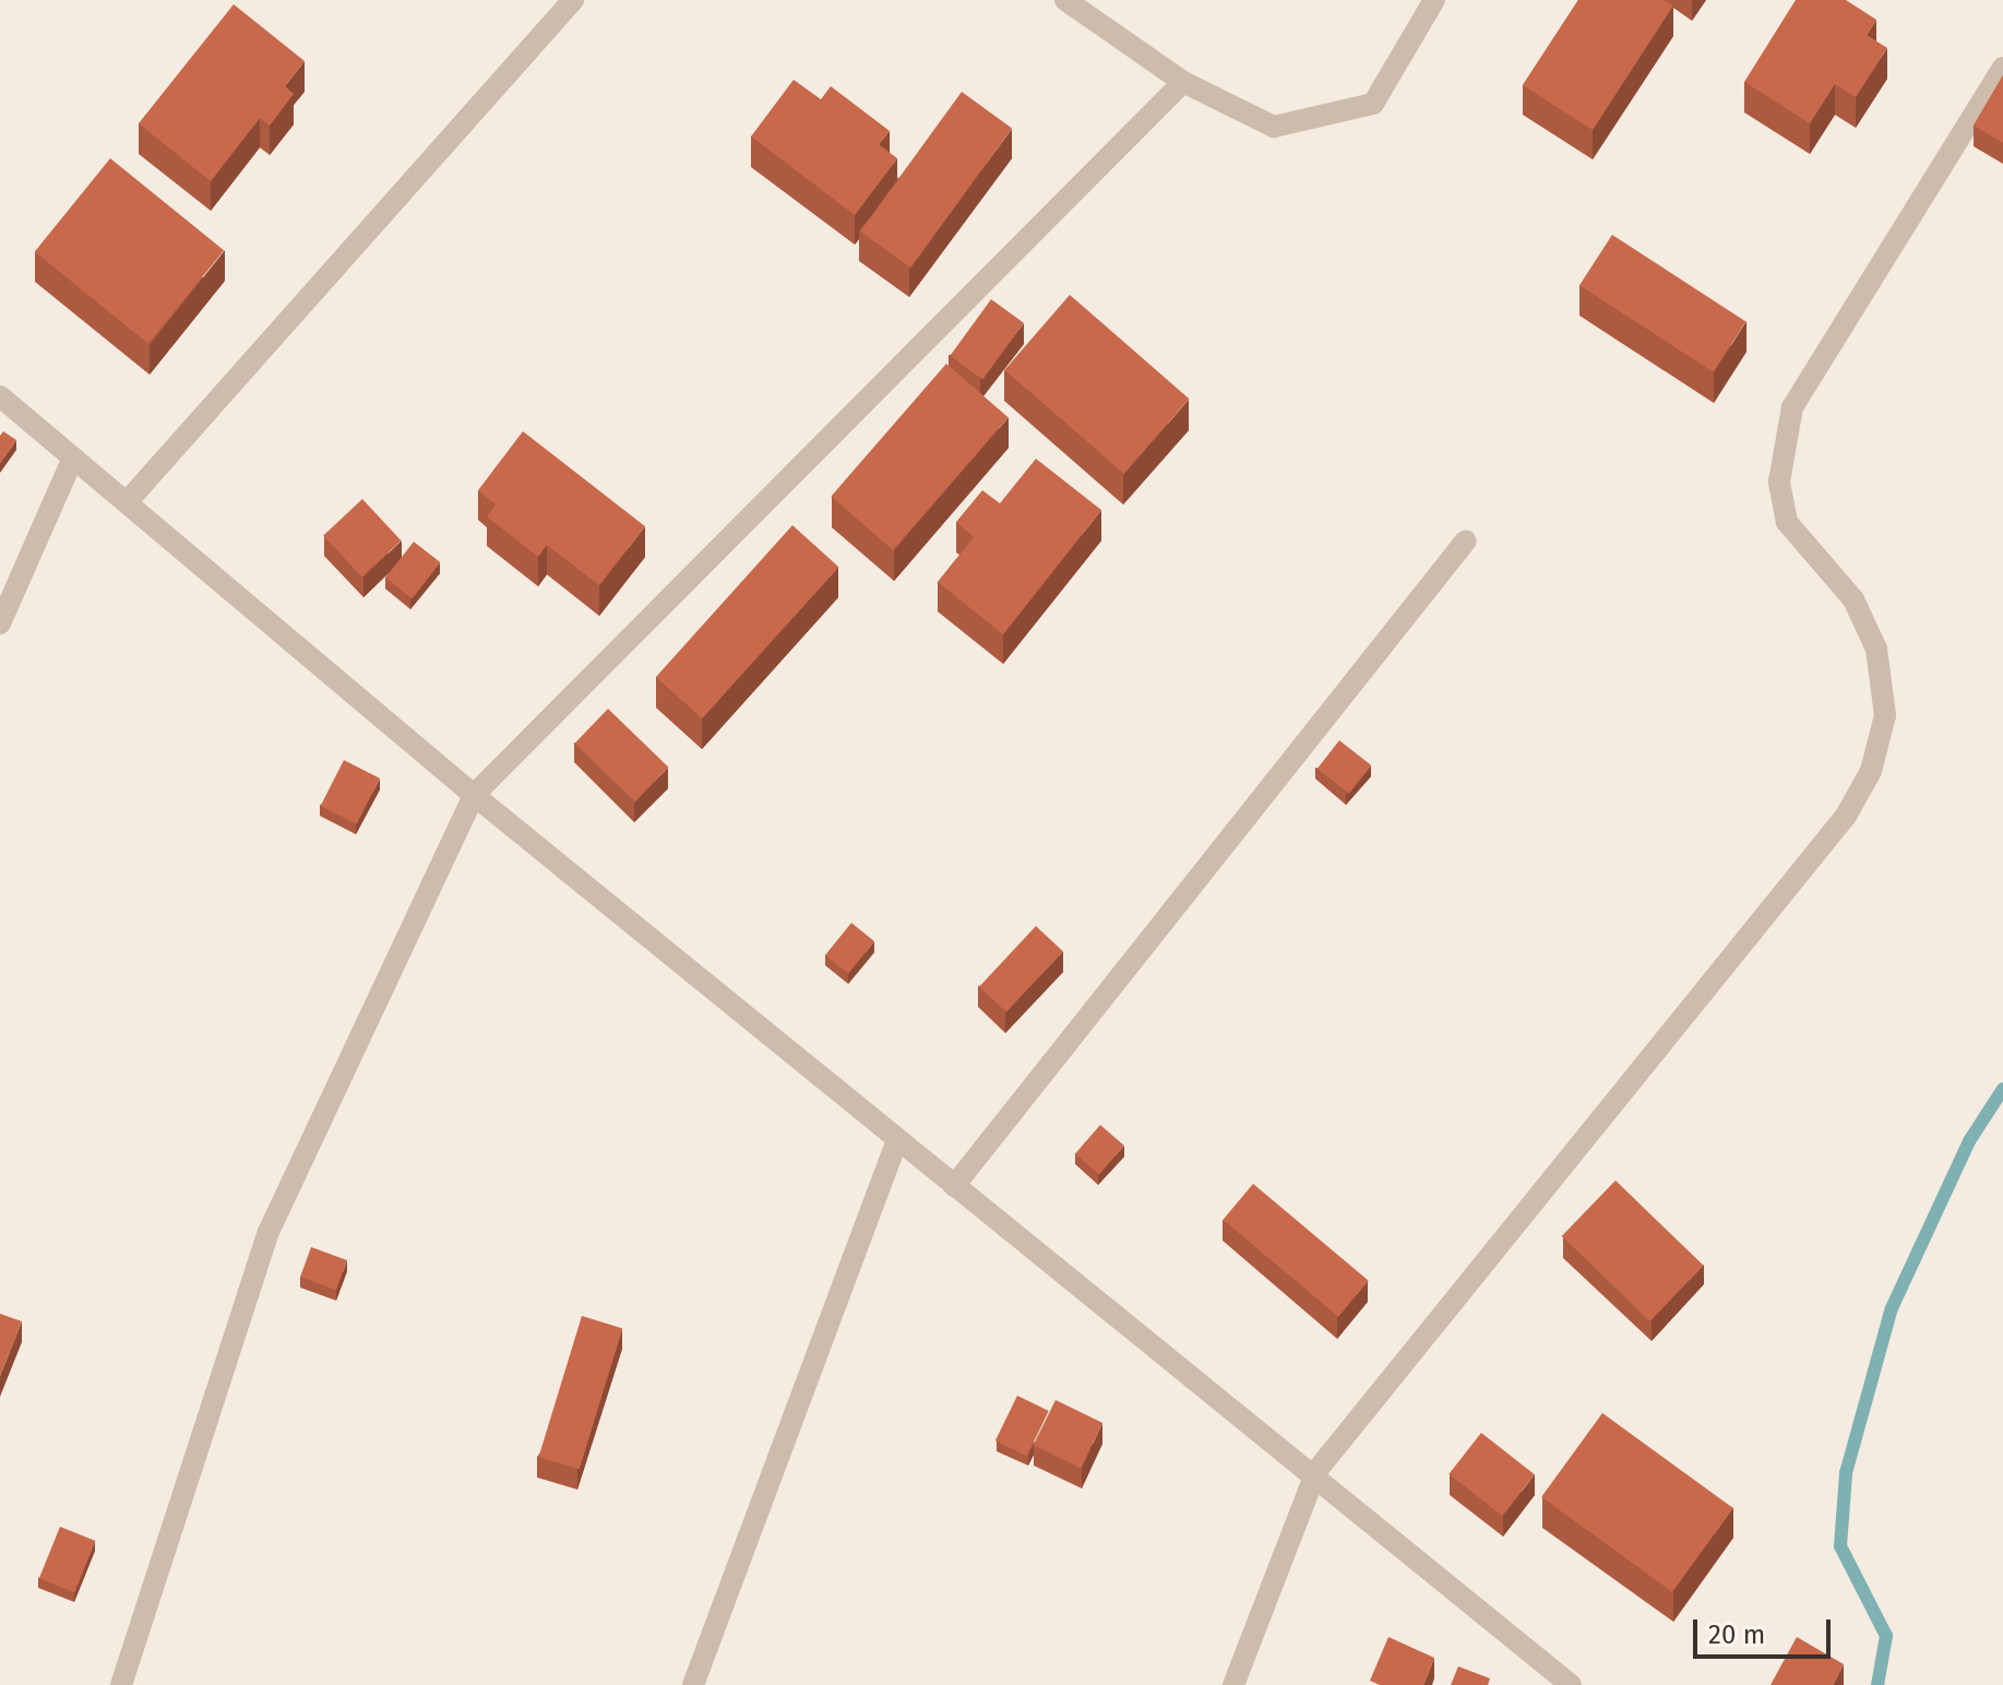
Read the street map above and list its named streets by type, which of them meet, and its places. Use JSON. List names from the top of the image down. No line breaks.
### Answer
{"scale_bar":"20 m"}
